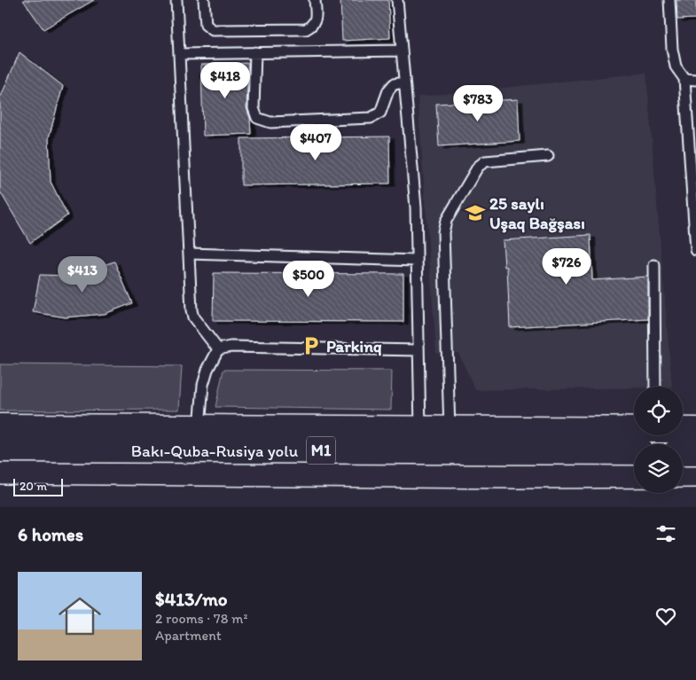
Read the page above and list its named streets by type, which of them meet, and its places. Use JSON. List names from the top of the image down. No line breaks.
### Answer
{"streets":{"highway":["Bakı-Quba-Rusiya yolu","M1"]},"places":{"school or university":["25 saylı Uşaq Bağşası"],"parking":["Parkinq"]},"scale_bar":"20 m","page":{"price":["$418","$783","$407","$726","$413","$500"],"scale":"20 m","heading":"6 homes","list":[{"name":"$413/mo","note":"2 rooms · 78 m² · Apartment"}]}}
